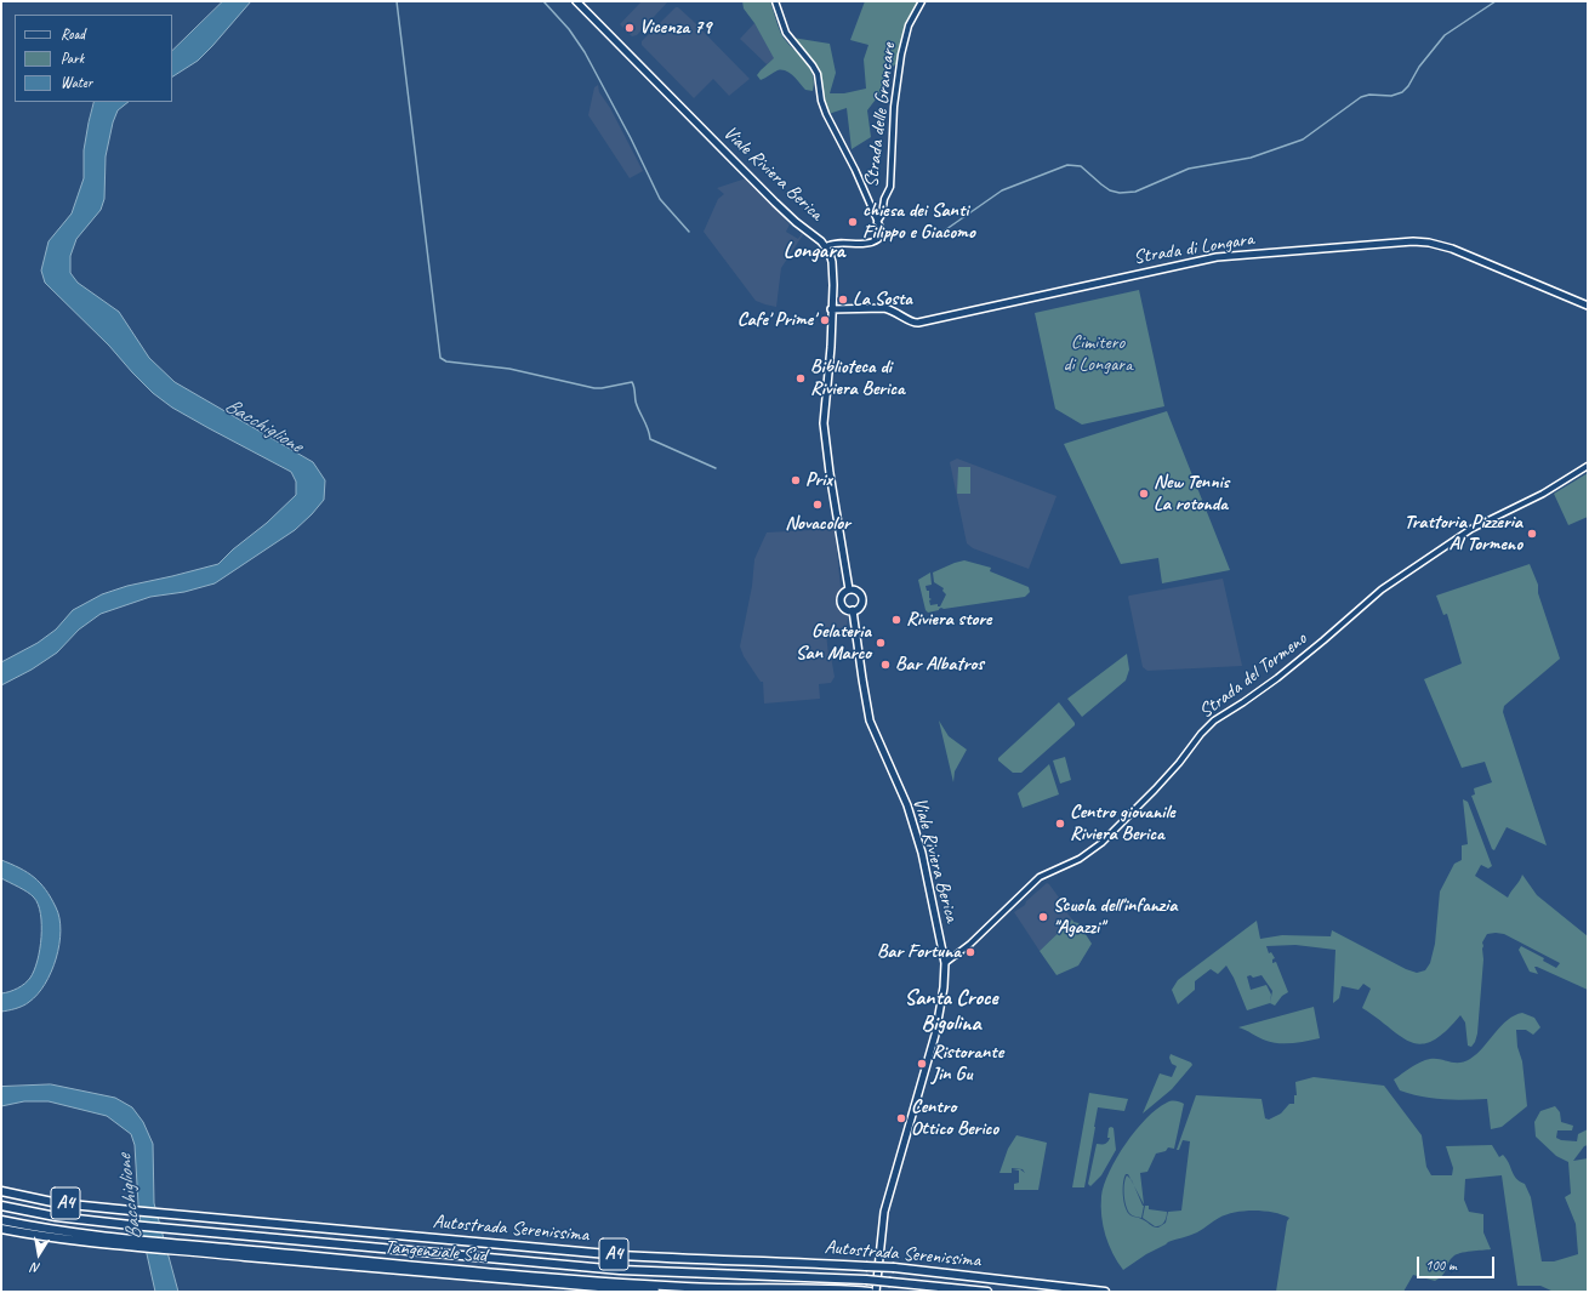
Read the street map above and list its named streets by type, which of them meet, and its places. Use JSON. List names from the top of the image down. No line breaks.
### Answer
{"streets":{"highway":["A4","Autostrada Serenissima","Tangenziale Sud"],"main road":["Viale Riviera Berica","Strada di Longara"],"street":["Strada delle Grancare","Strada del Tormeno"]},"crossings":[["Strada delle Grancare","Viale Riviera Berica"],["Viale Riviera Berica","Strada di Longara"],["Viale Riviera Berica","Strada del Tormeno"]],"districts":["Longara","Santa Croce Bigolina"],"water":["Bacchiglione"],"parks":["Cimitero di Longara"],"places":["Vicenza 79","chiesa dei Santi Filippo e Giacomo","La Sosta","Cafe' Prime'","Biblioteca di Riviera Berica","Prix","New Tennis La rotonda","Novacolor","Trattoria Pizzeria Al Tormeno","Riviera store","Gelateria San Marco","Bar Albatros","Centro giovanile Riviera Berica","Scuola dell'infanzia \"Agazzi\"","Bar Fortuna","Ristorante Jin Gu","Centro Ottico Berico"],"legend":["Road","Park","Water"],"scale_bar":"100 m","north":"bottom"}
